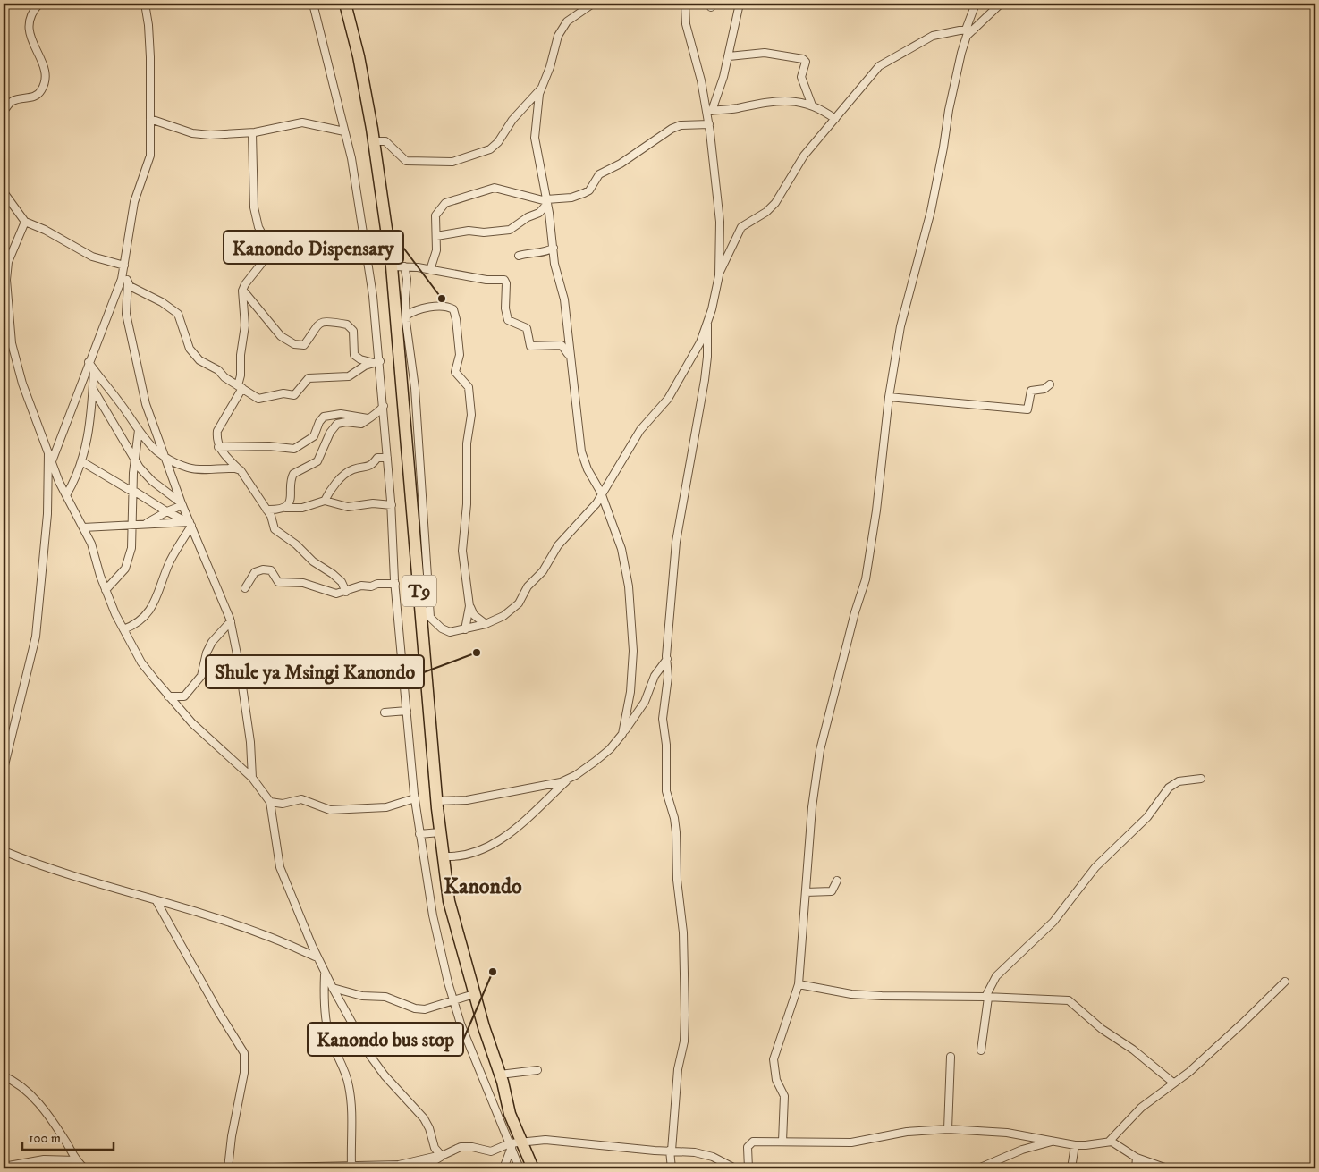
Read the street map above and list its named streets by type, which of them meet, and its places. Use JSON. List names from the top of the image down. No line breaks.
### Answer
{"streets":{"highway":["T9"]},"districts":["Kanondo"],"places":["Kanondo Dispensary","Shule ya Msingi Kanondo","Kanondo bus stop"],"scale_bar":"100 m"}
